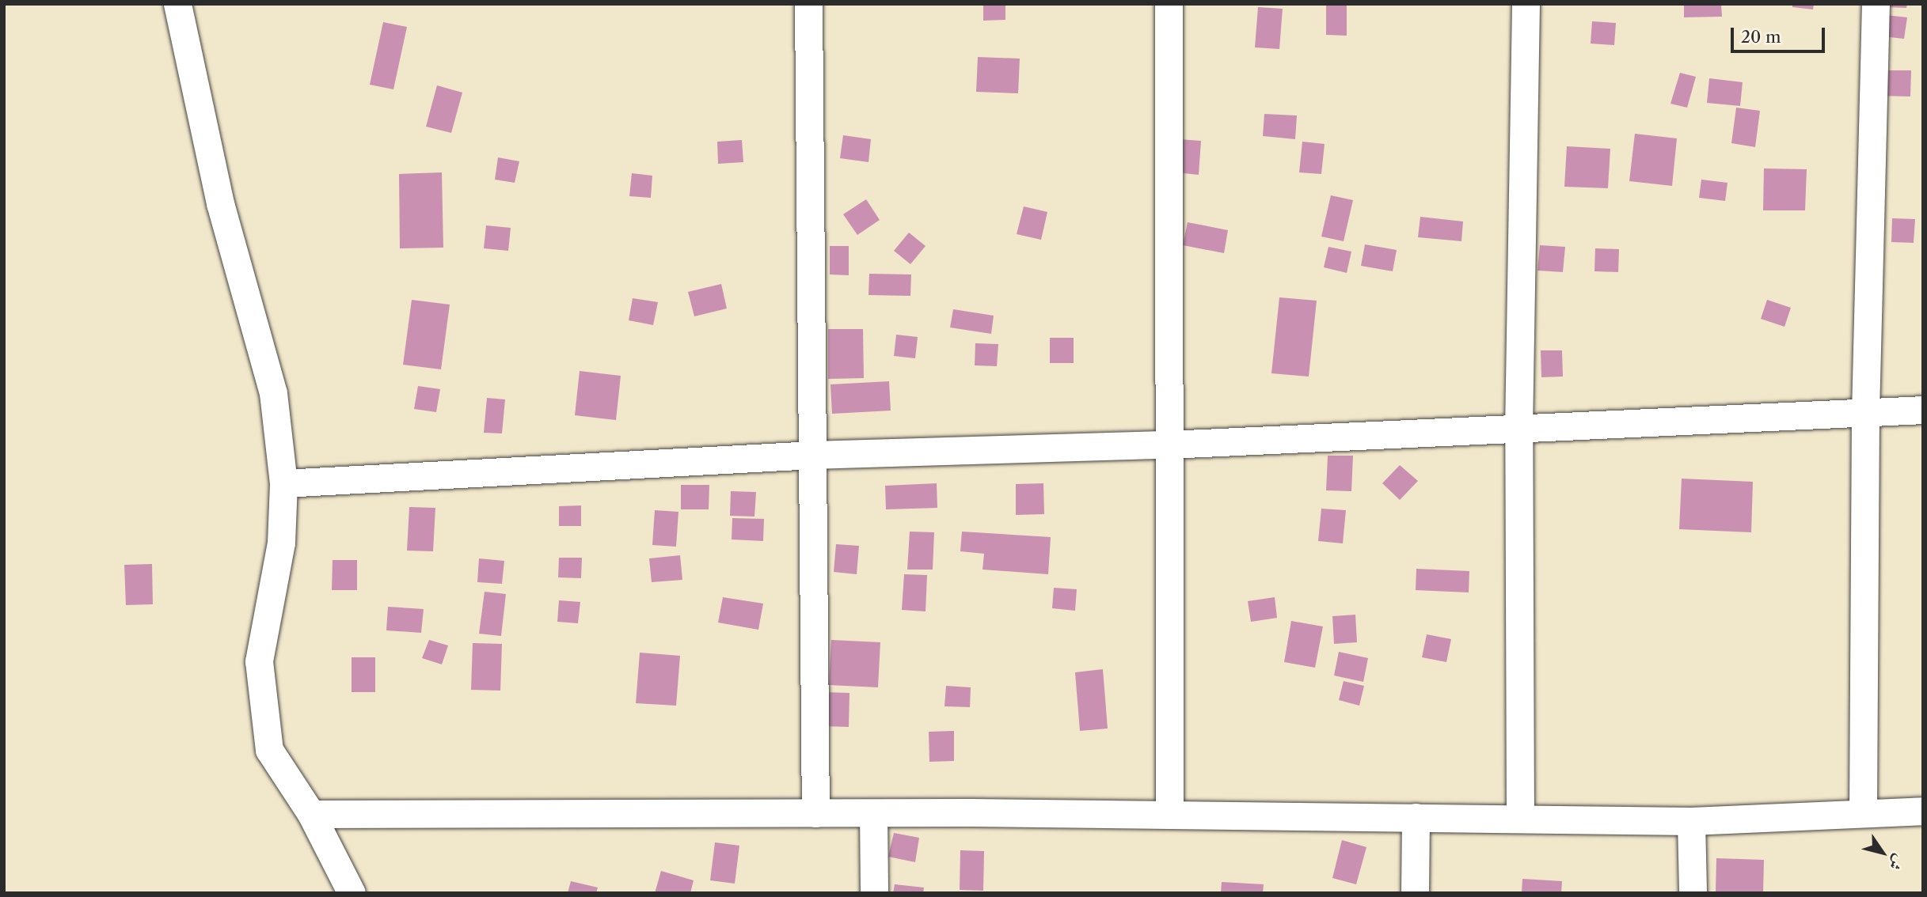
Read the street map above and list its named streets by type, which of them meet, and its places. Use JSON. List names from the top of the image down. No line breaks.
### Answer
{"scale_bar":"20 m","north":"bottom right"}
